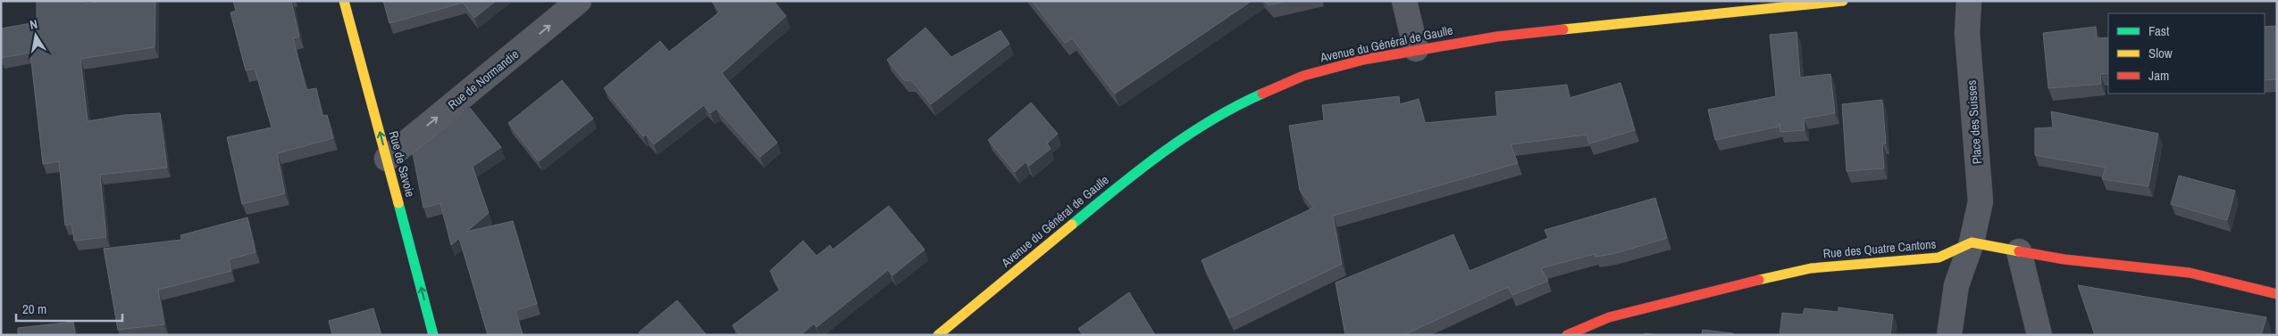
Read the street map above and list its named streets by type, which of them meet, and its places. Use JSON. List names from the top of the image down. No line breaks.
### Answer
{"streets":{"street":["Avenue du Général de Gaulle","Rue de Normandie","Place des Suisses","Rue de Savoie","Rue des Quatre Cantons"]},"crossings":[["Rue de Normandie","Rue de Savoie"],["Place des Suisses","Rue des Quatre Cantons"]],"one_way":["Rue de Normandie","Rue de Savoie"],"legend":["Fast","Slow","Jam"],"scale_bar":"20 m","north":"top"}
